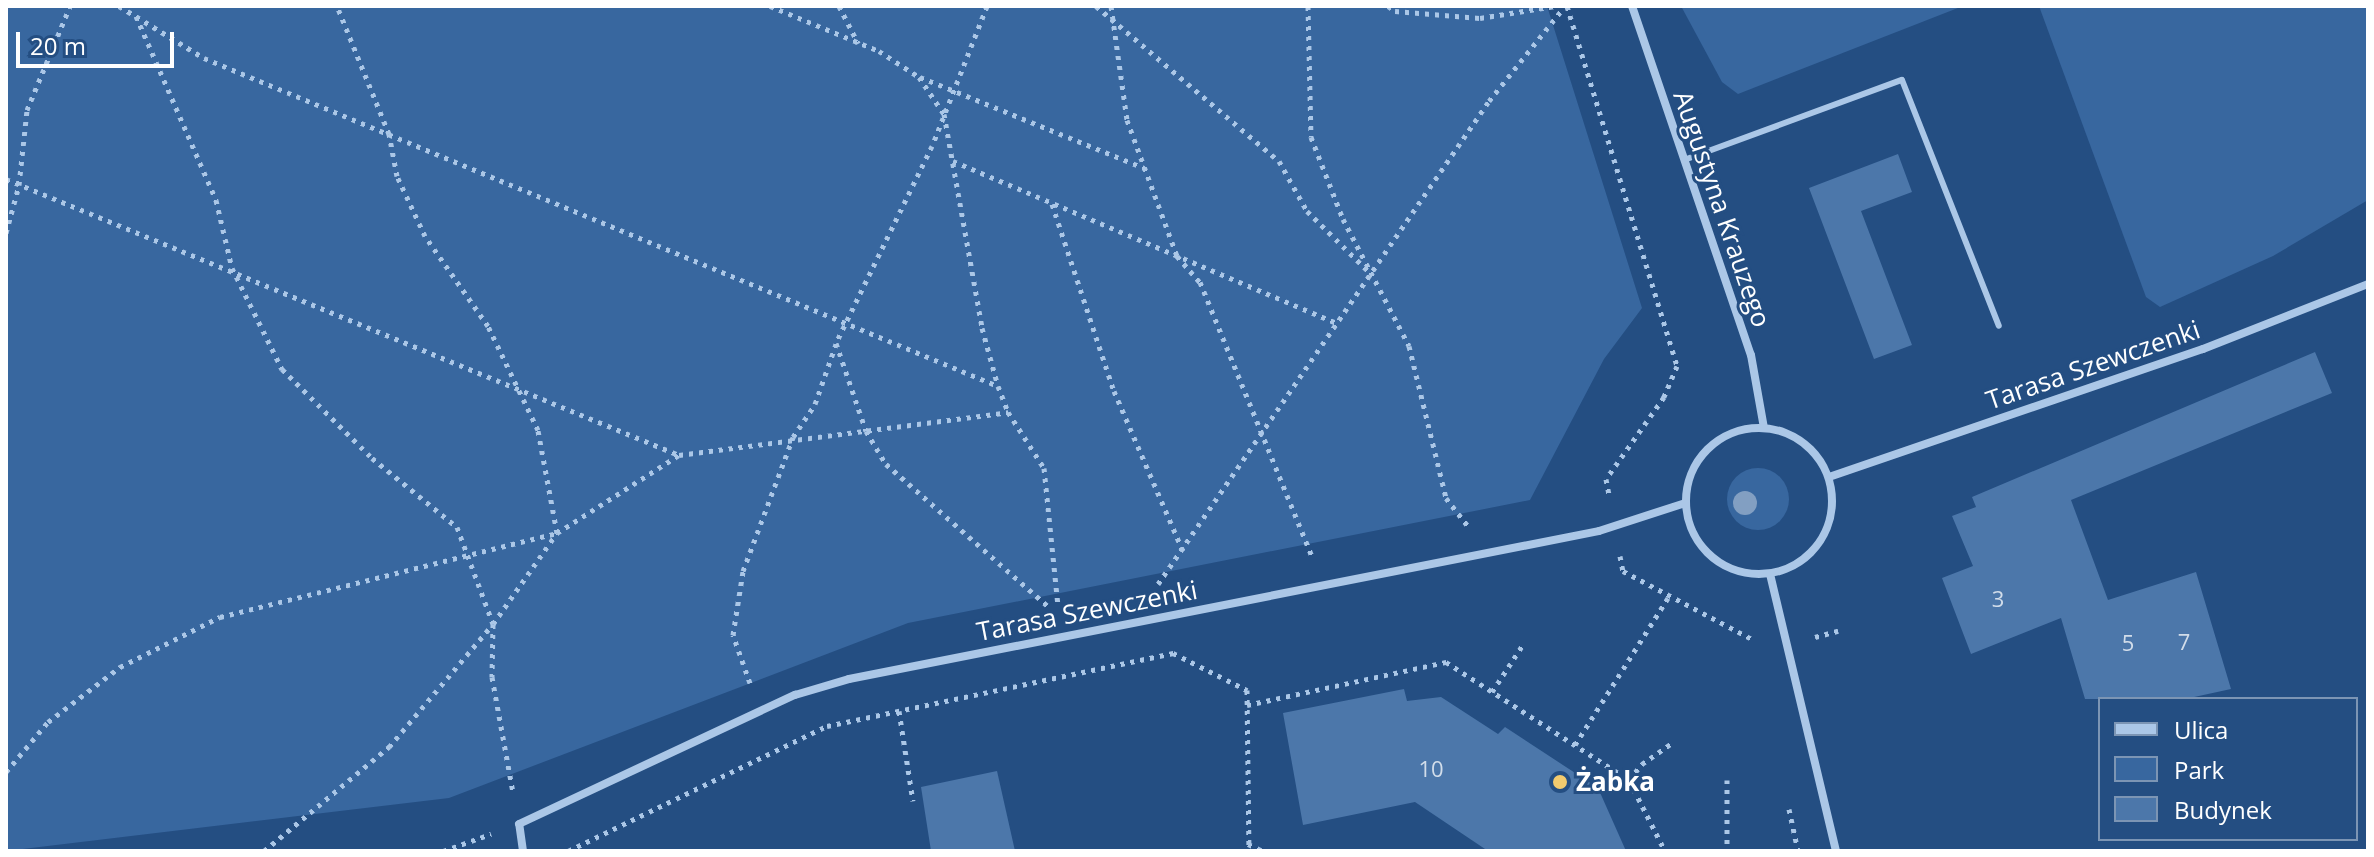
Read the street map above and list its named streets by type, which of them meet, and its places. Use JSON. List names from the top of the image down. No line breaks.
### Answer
{"streets":{"street":["Augustyna Krauzego","Tarasa Szewczenki"]},"crossings":[["Augustyna Krauzego","Tarasa Szewczenki"]],"places":["Żabka"],"house_numbers":["3","7","5","10"],"legend":["Ulica","Park","Budynek"],"scale_bar":"20 m"}
